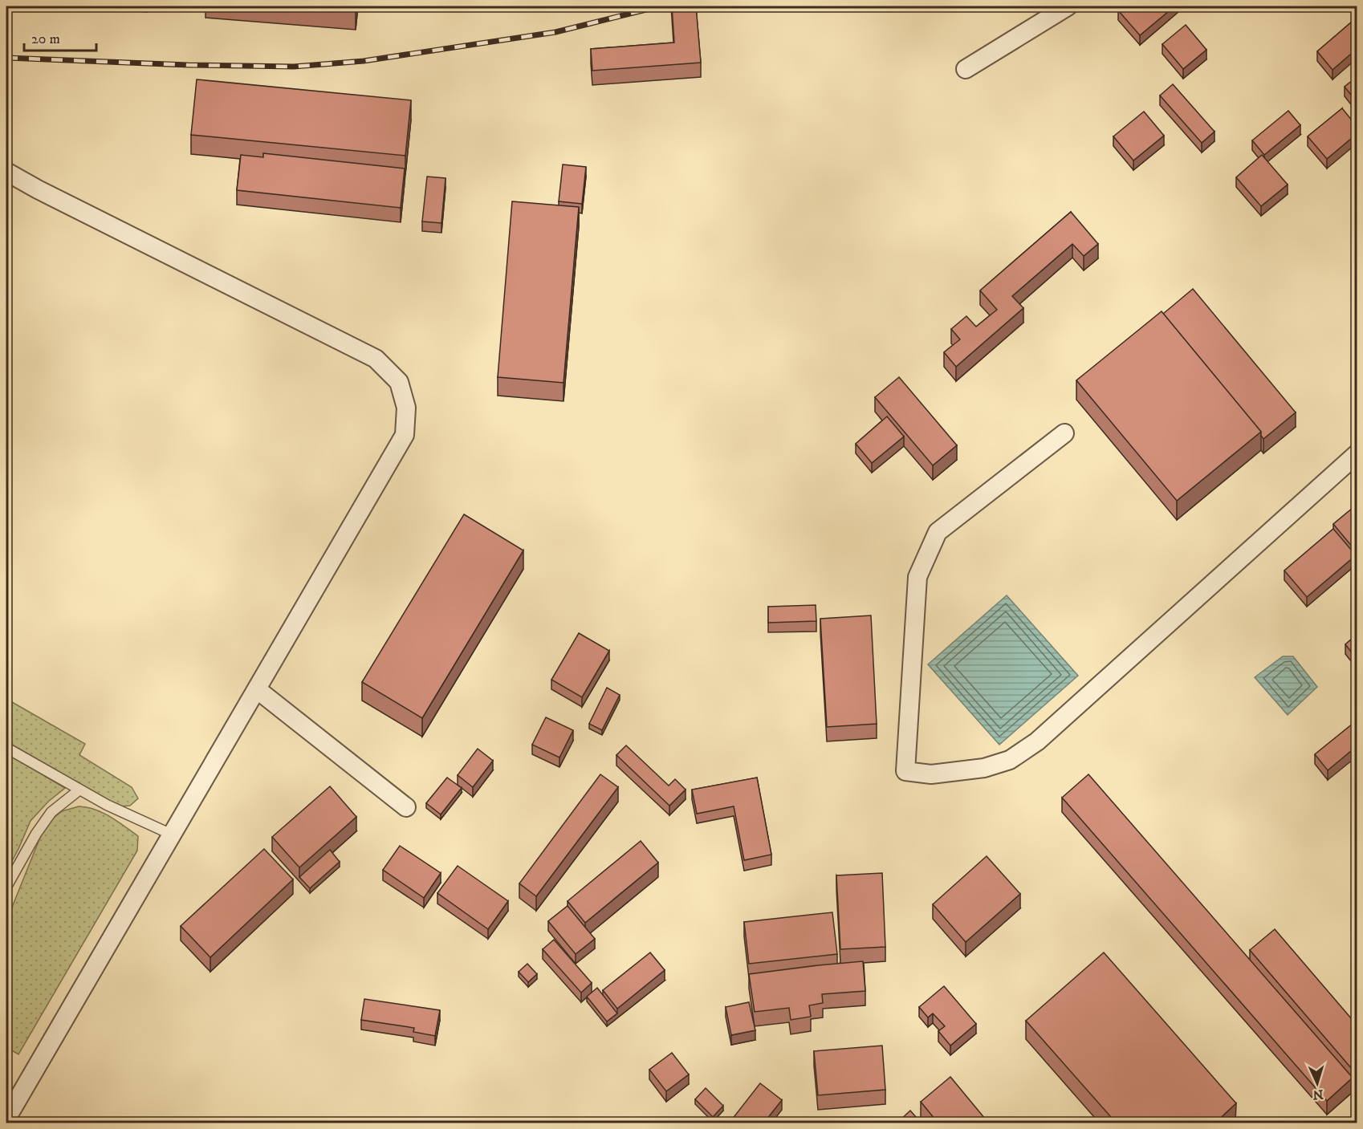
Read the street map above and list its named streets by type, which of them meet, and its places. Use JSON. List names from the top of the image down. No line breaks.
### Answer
{"scale_bar":"20 m","north":"bottom"}
